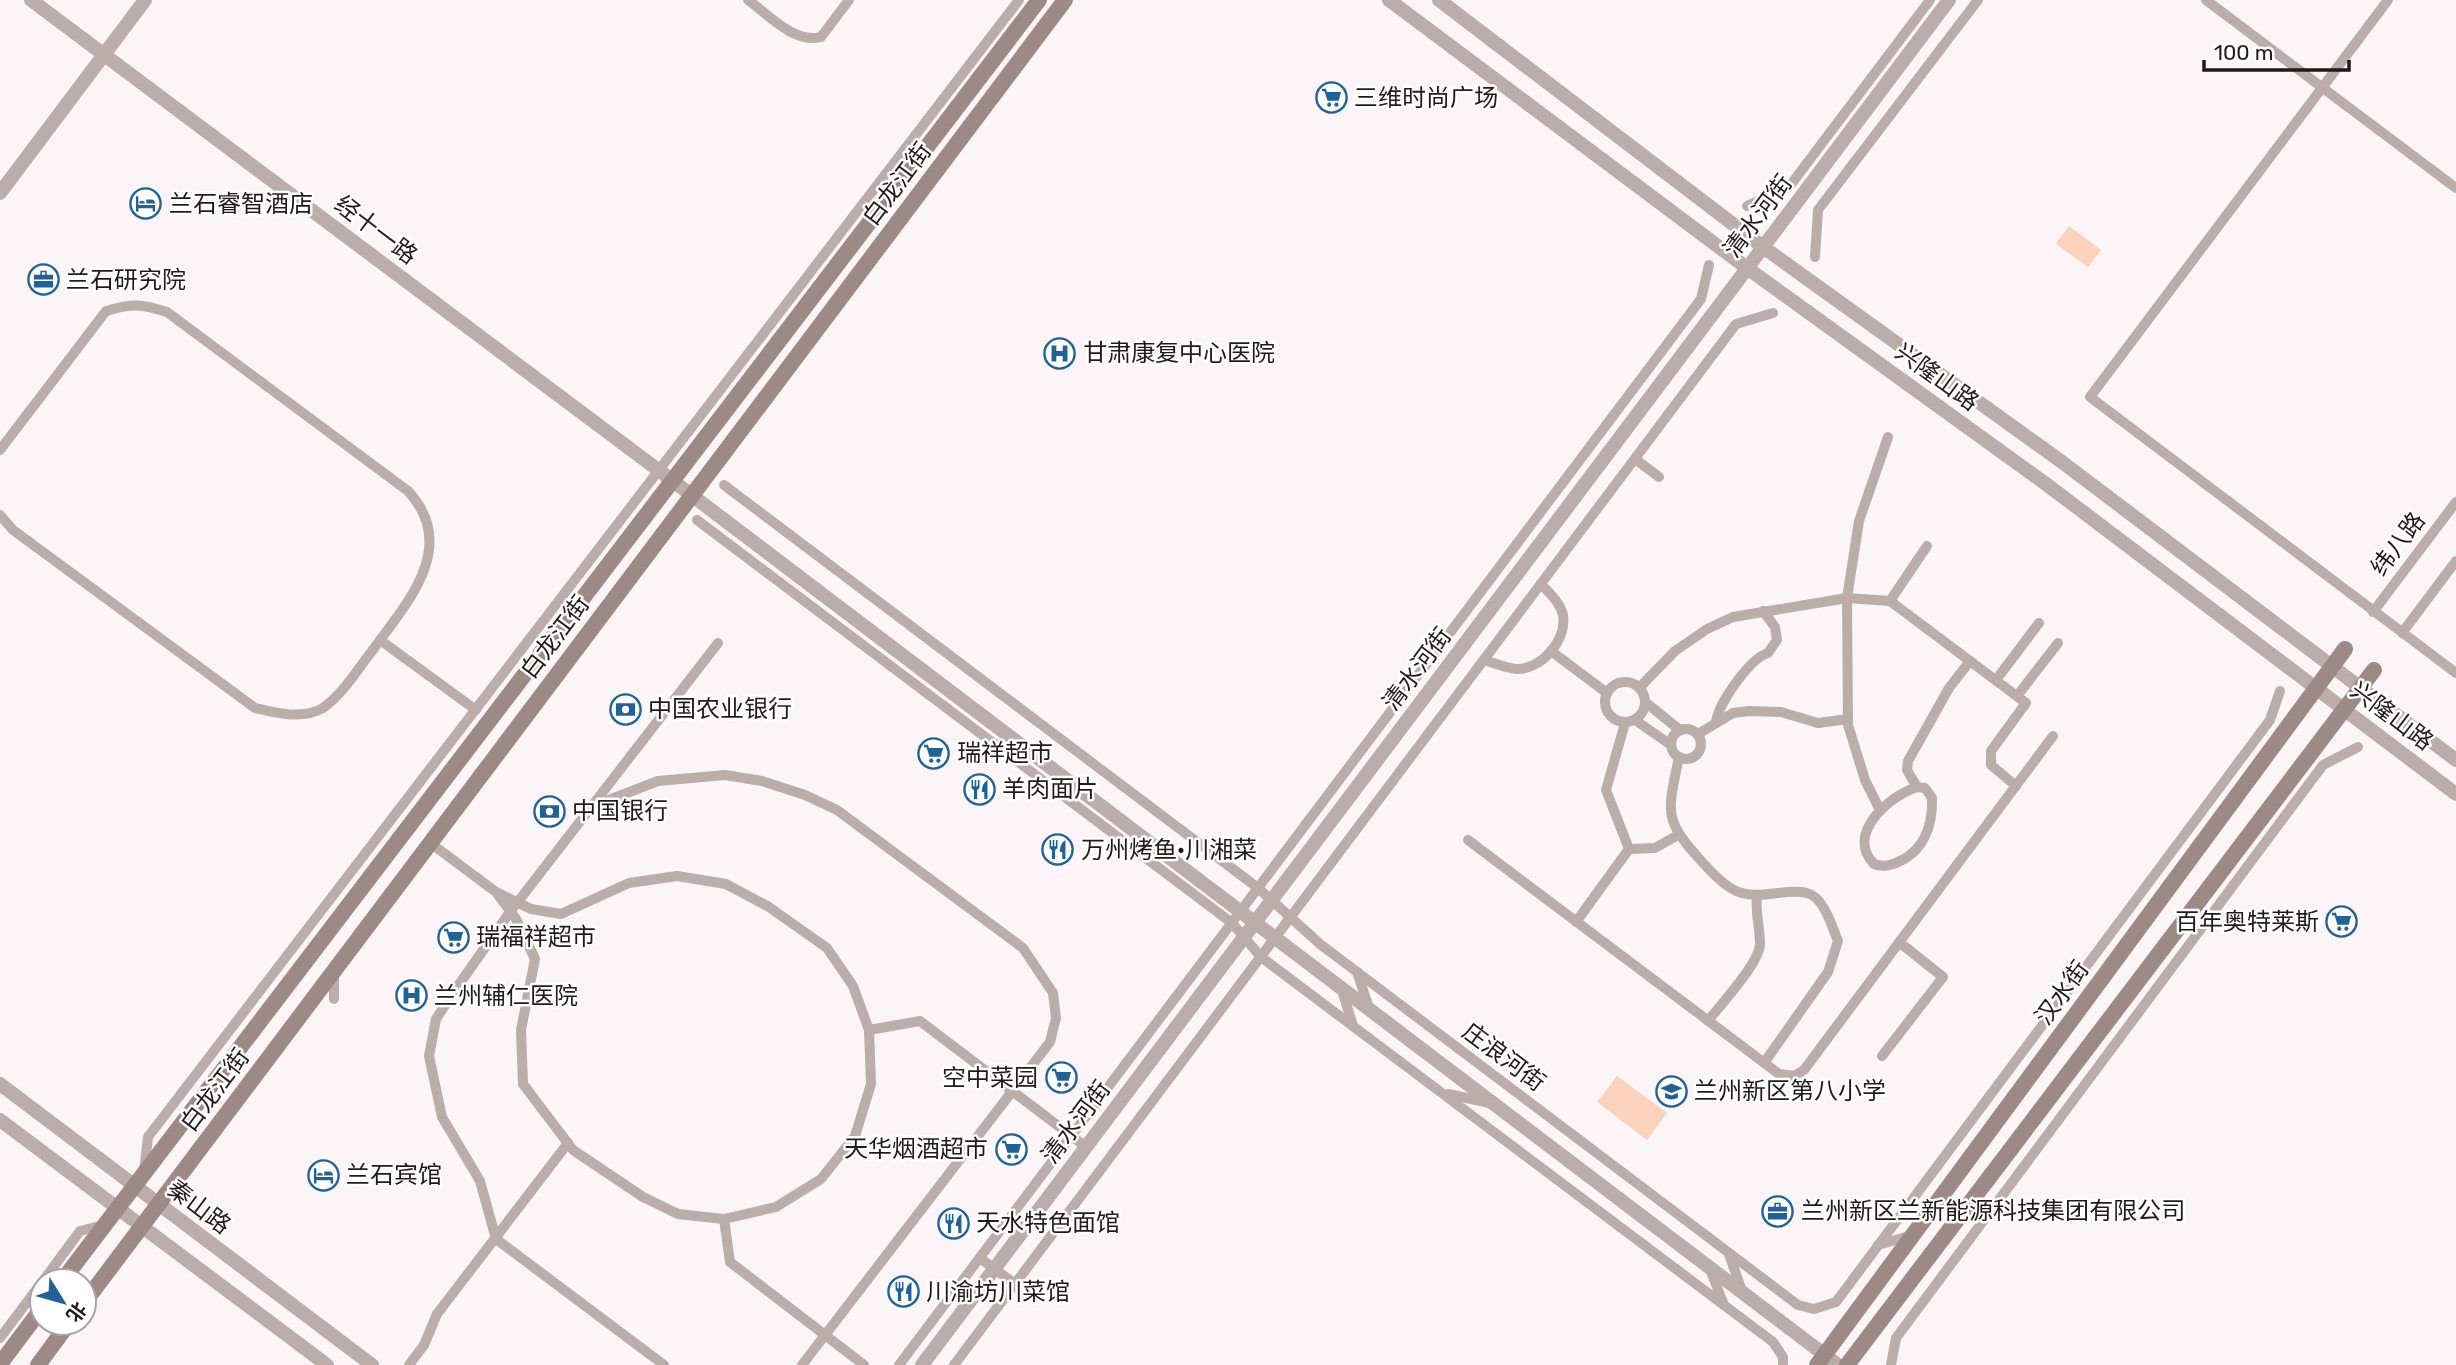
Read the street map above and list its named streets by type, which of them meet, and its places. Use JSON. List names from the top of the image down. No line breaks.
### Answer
{"streets":{"main road":["白龙江街","汉水街"],"street":["清水河街","经十一路","兴隆山路","纬八路","庄浪河街","秦山路"]},"crossings":[["白龙江街","经十一路"],["白龙江街","秦山路"],["清水河街","经十一路"],["清水河街","兴隆山路"],["清水河街","庄浪河街"],["经十一路","汉水街"],["兴隆山路","汉水街"]],"places":{"supermarket":["三维时尚广场","瑞祥超市","百年奥特莱斯","瑞福祥超市","空中菜园","天华烟酒超市"],"hotel":["兰石睿智酒店","兰石宾馆"],"office":["兰石研究院","兰州新区兰新能源科技集团有限公司"],"hospital":["甘肃康复中心医院","兰州辅仁医院"],"bank":["中国农业银行","中国银行"],"restaurant":["羊肉面片","万州烤鱼·川湘菜","天水特色面馆","川渝坊川菜馆"],"school or university":["兰州新区第八小学"]},"scale_bar":"100 m","north":"bottom right"}
